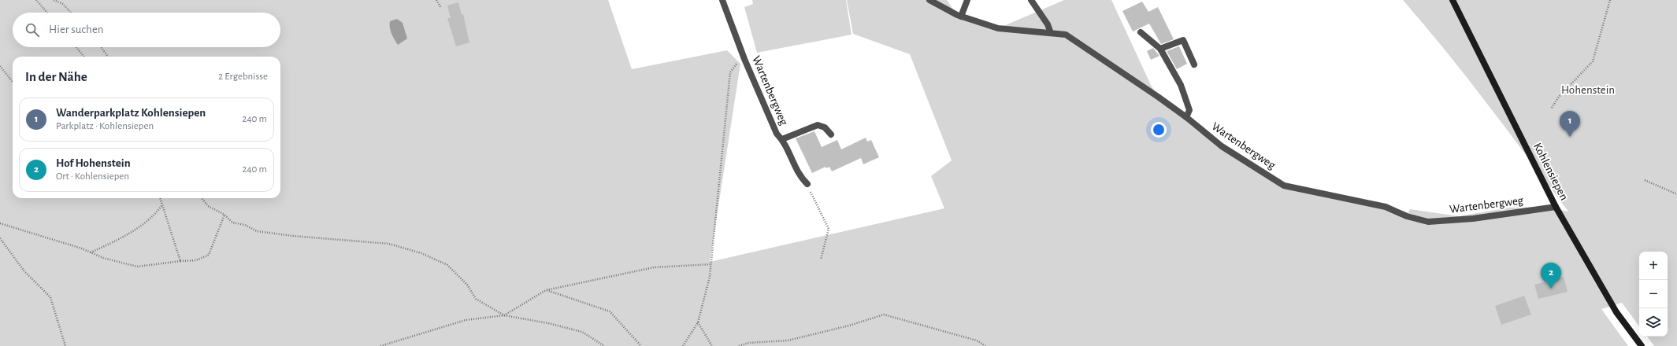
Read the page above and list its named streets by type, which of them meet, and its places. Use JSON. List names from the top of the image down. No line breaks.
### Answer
{"streets":{"street":["Wartenbergweg","Kohlensiepen"]},"crossings":[["Wartenbergweg","Kohlensiepen"]],"parks":["Hohenstein"],"page":{"search":"Hier suchen","heading":["In der Nähe","2 Ergebnisse"],"list":[{"mark":"1","name":"Wanderparkplatz Kohlensiepen","note":"Parkplatz · Kohlensiepen","value":"240 m"},{"mark":"2","name":"Hof Hohenstein","note":"Ort · Kohlensiepen","value":"240 m"}],"pins":["1","2"],"map_buttons":["+","−"]}}
